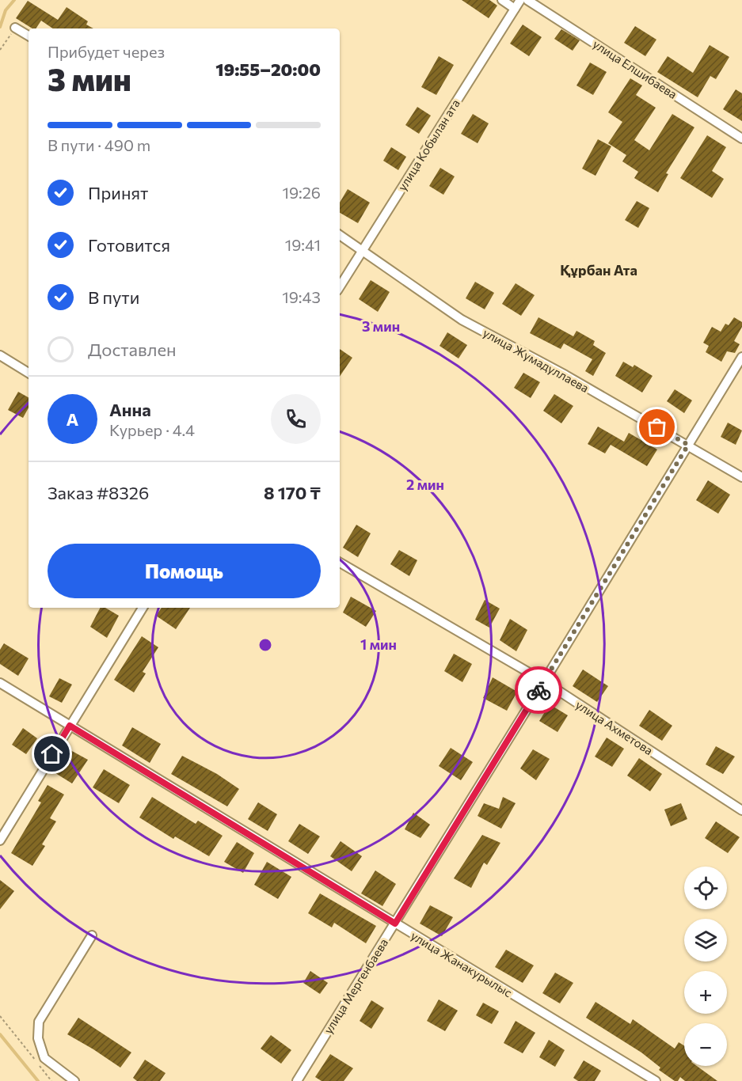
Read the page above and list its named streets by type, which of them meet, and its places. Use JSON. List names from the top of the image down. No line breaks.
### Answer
{"streets":{"street":["улица Елшибаева","улица Кобылан ата","улица Жумадуллаева","улица Ахметова","улица Жанакурылыс","улица Мергенбаева"]},"crossings":[["улица Кобылан ата","улица Жумадуллаева"],["улица Жумадуллаева","улица Мергенбаева"],["улица Ахметова","улица Мергенбаева"],["улица Жанакурылыс","улица Мергенбаева"]],"districts":["Құрбан Ата"],"page":{"heading":["3 мин","Прибудет через","19:55–20:00"],"panel":["Анна","Курьер · 4.4","Заказ #8326","8 170 ₸"],"bar":"В пути · 490 m","list":[["Принят","19:26"],["Готовится","19:41"],["В пути","19:43"],"Доставлен"],"round":"А","buttons":"Помощь","map_buttons":["+","−"]},"rings":["3 мин","2 мин","1 мин"]}
